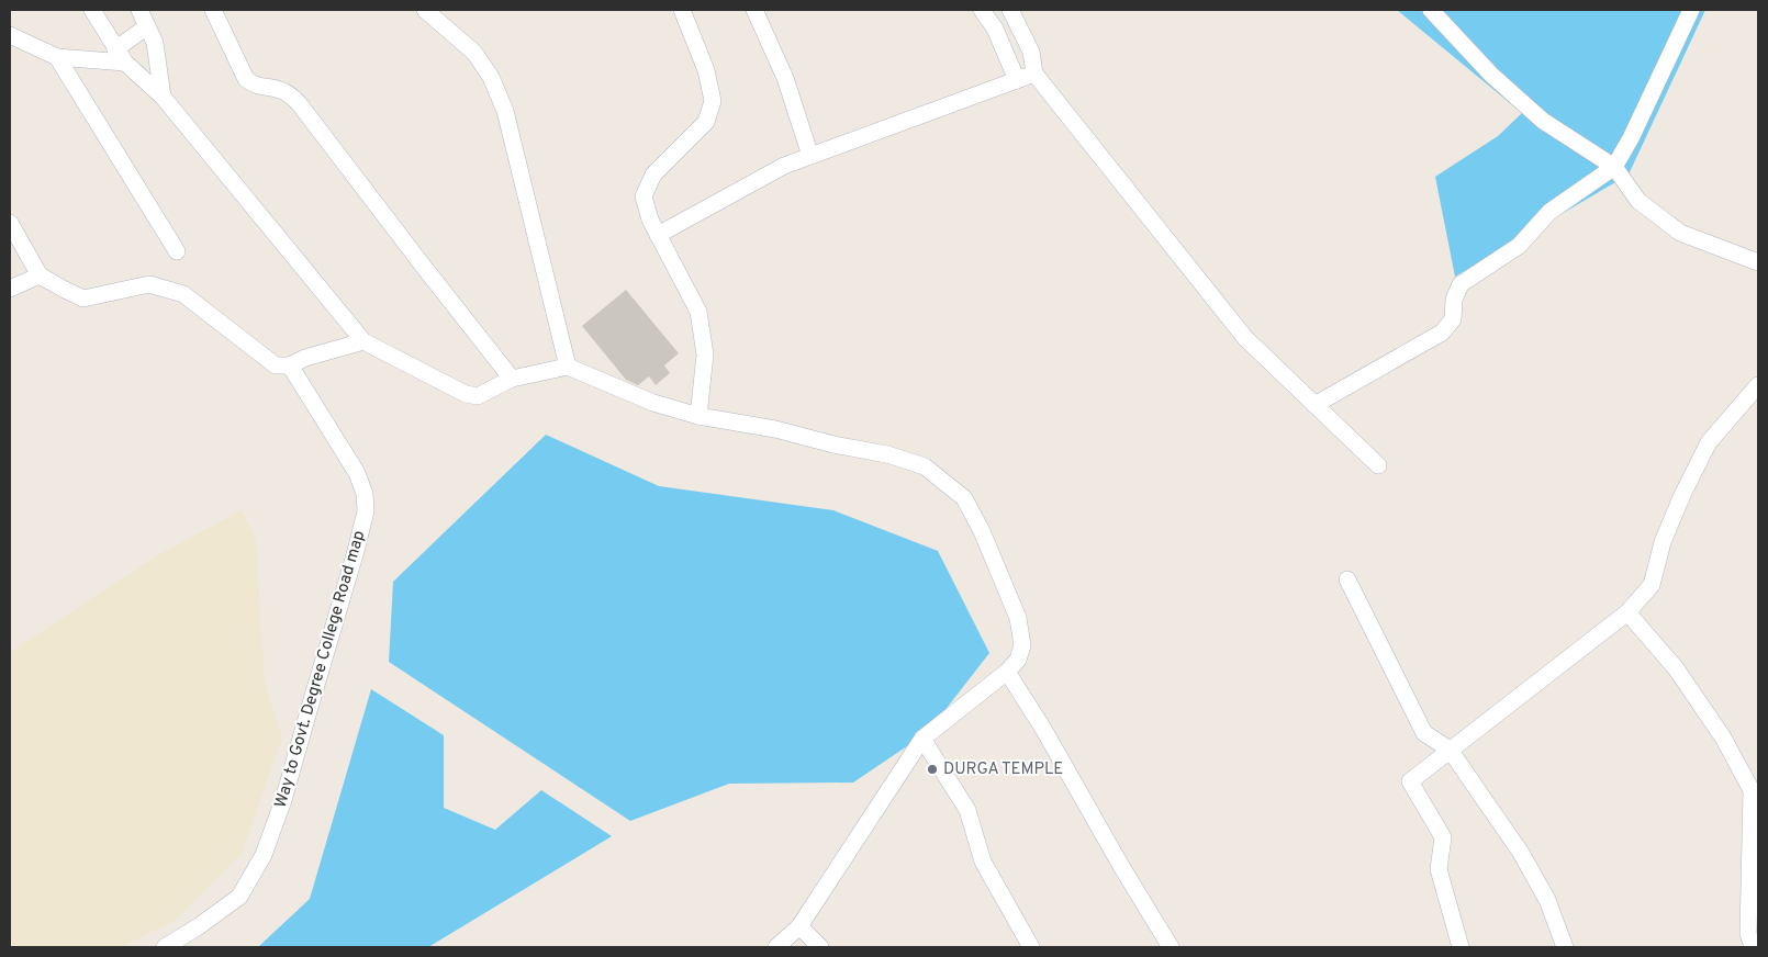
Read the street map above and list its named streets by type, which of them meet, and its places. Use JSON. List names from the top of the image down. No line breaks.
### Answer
{"streets":{"street":["Way to Govt. Degree College Road map"]},"places":["DURGA TEMPLE"]}
